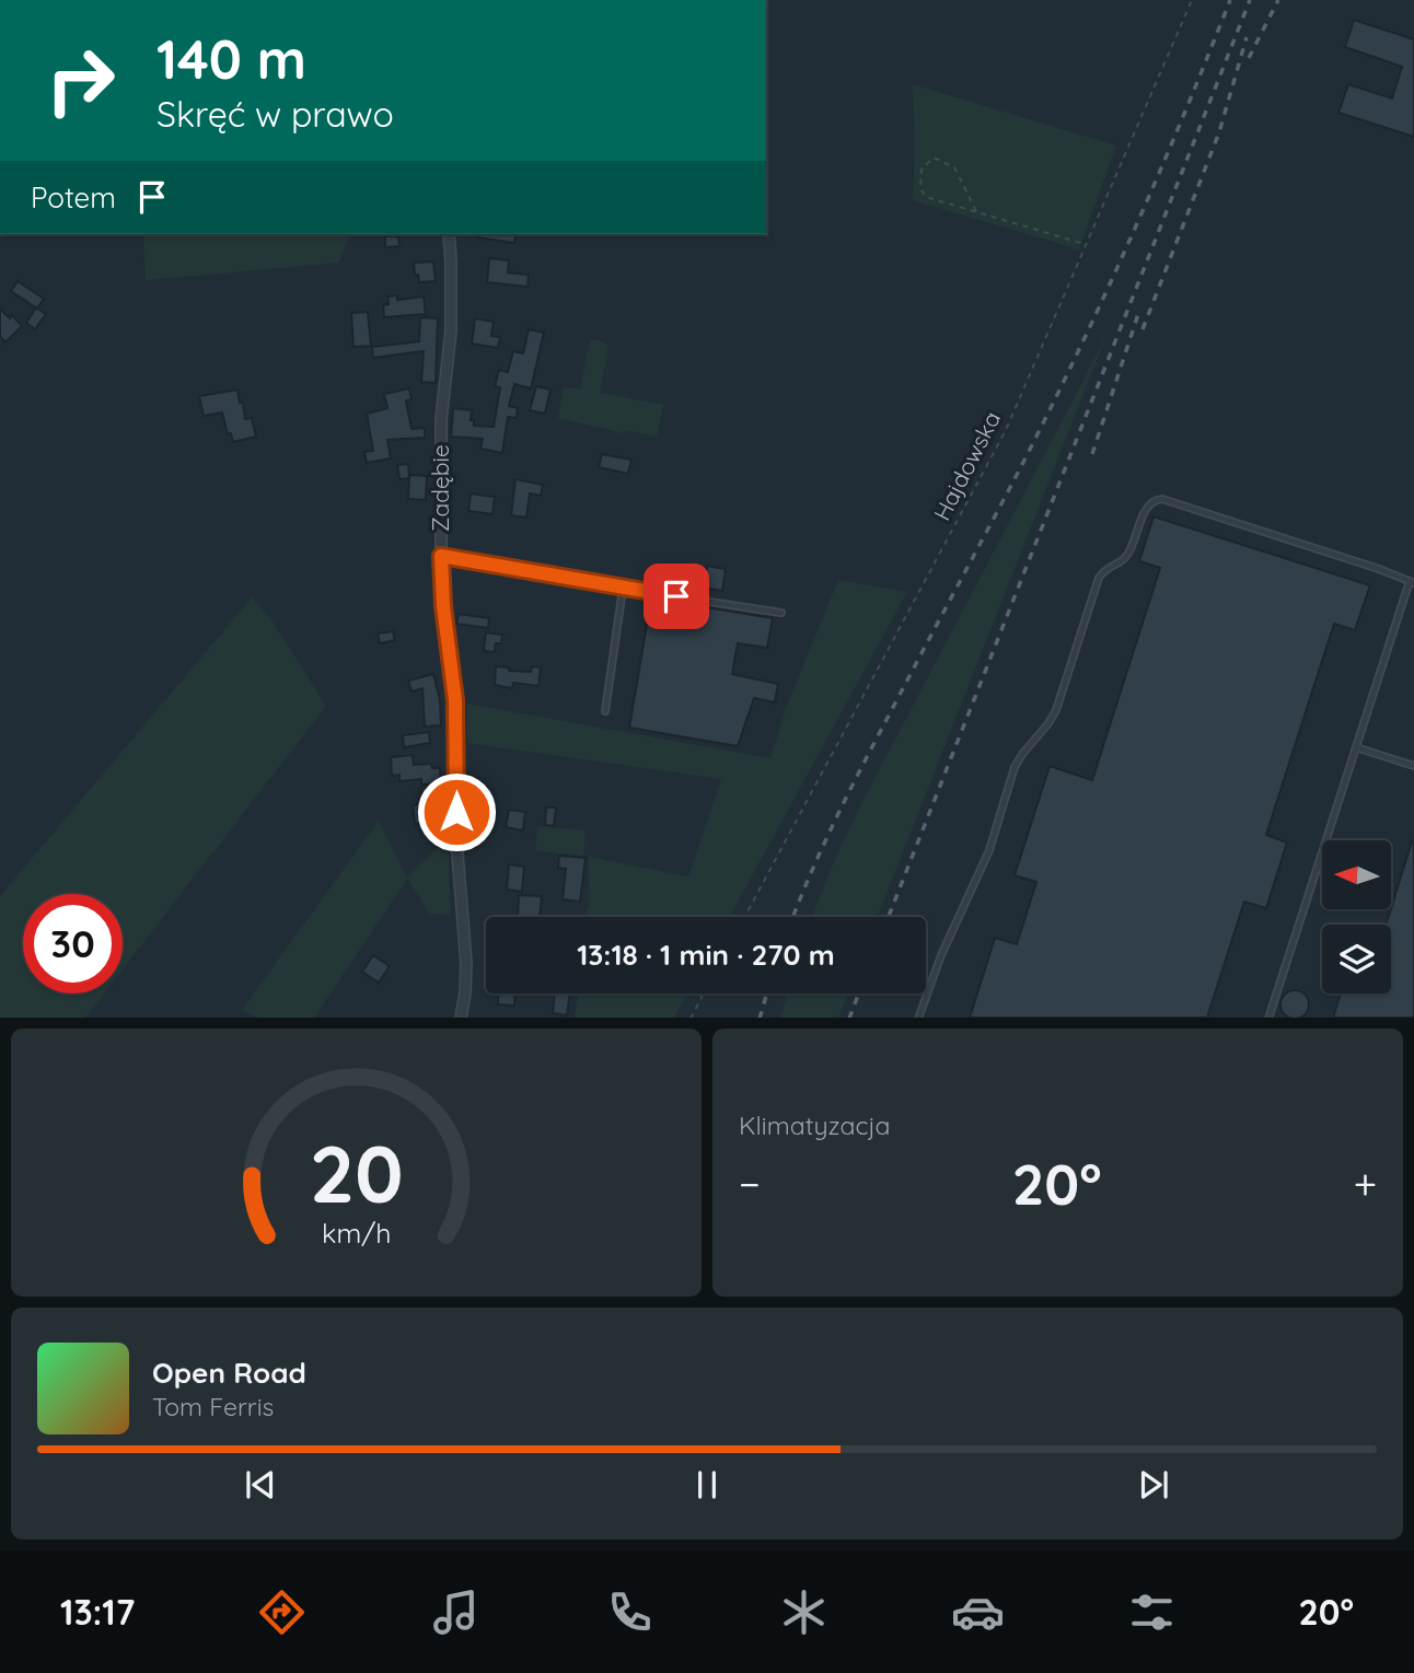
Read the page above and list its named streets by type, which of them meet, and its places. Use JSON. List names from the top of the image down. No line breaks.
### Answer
{"streets":{"street":["Zadębie"],"path":["Hajdowska"]},"north":"left","page":{"turn":["140 m","Skręć w prawo"],"then":"Potem","limit":"30","trip":"13:18 · 1 min · 270 m","tile":"Klimatyzacja","heat":["−","20°","+"],"song":["Open Road","Tom Ferris"],"tabs":["13:17","20°"],"gauge":["20","km/h"]}}
